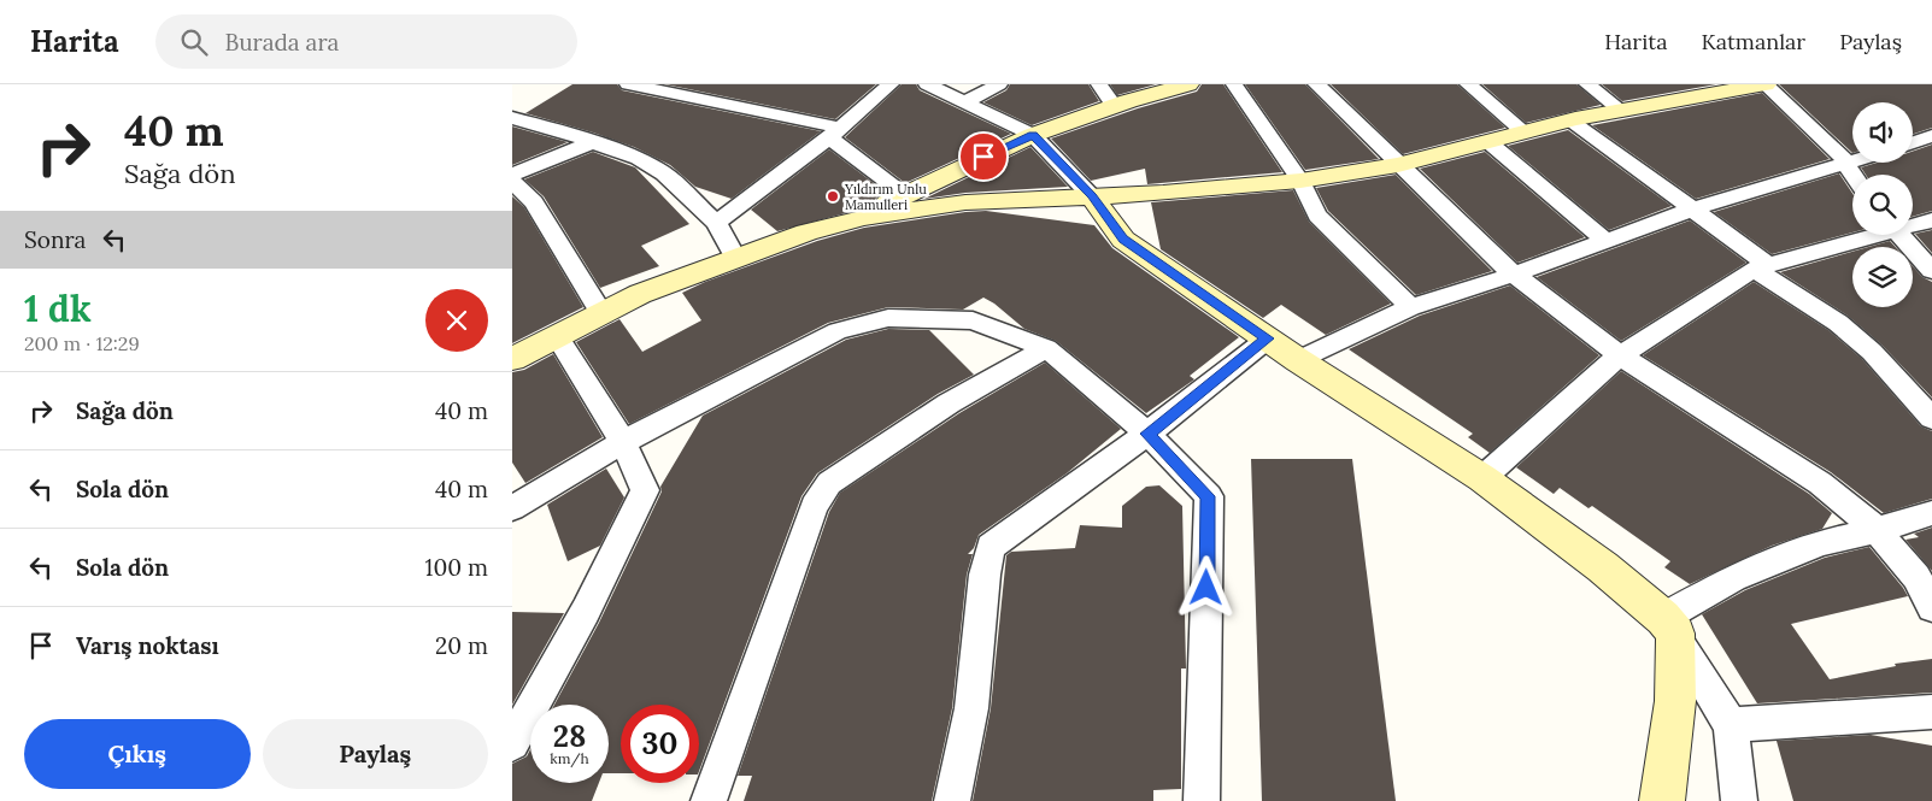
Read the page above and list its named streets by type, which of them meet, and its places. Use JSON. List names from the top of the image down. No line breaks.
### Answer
{"places":["Yıldırım Unlu Mamulleri"],"page":{"header":"Harita","search":"Burada ara","nav":["Harita","Katmanlar","Paylaş"],"turn":["40 m","Sağa dön"],"then":"Sonra","heading":["1 dk","200 m · 12:29"],"list":[{"name":"Sağa dön","value":"40 m"},{"name":"Sola dön","value":"40 m"},{"name":"Sola dön","value":"100 m"},{"name":"Varış noktası","value":"20 m"}],"speed":"28 km/h","limit":"30","buttons":["Çıkış","Paylaş"]}}
